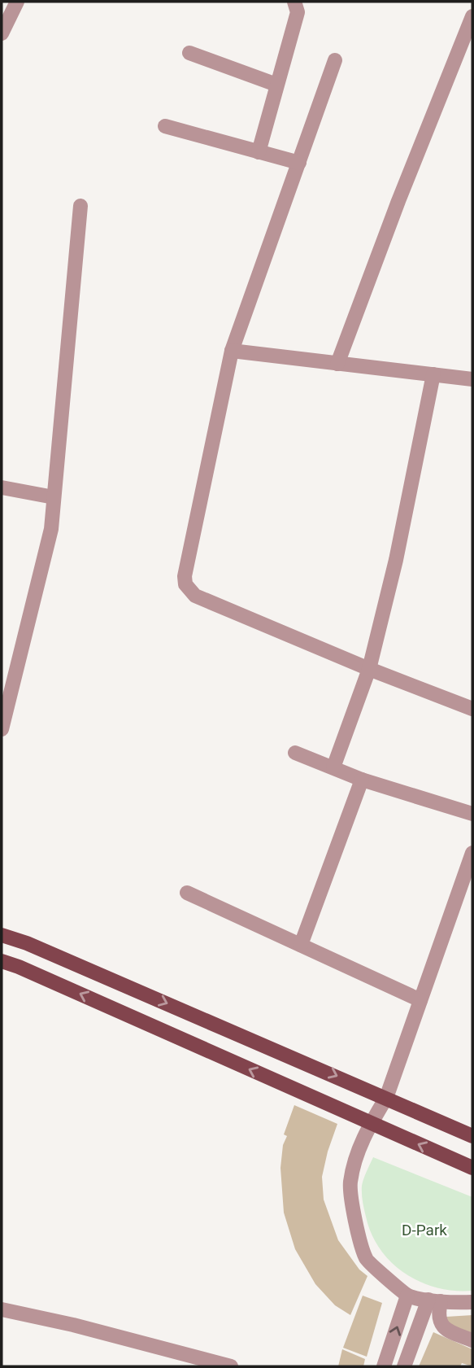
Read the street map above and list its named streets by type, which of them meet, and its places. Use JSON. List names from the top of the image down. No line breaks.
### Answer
{"parks":["D-Park"]}
